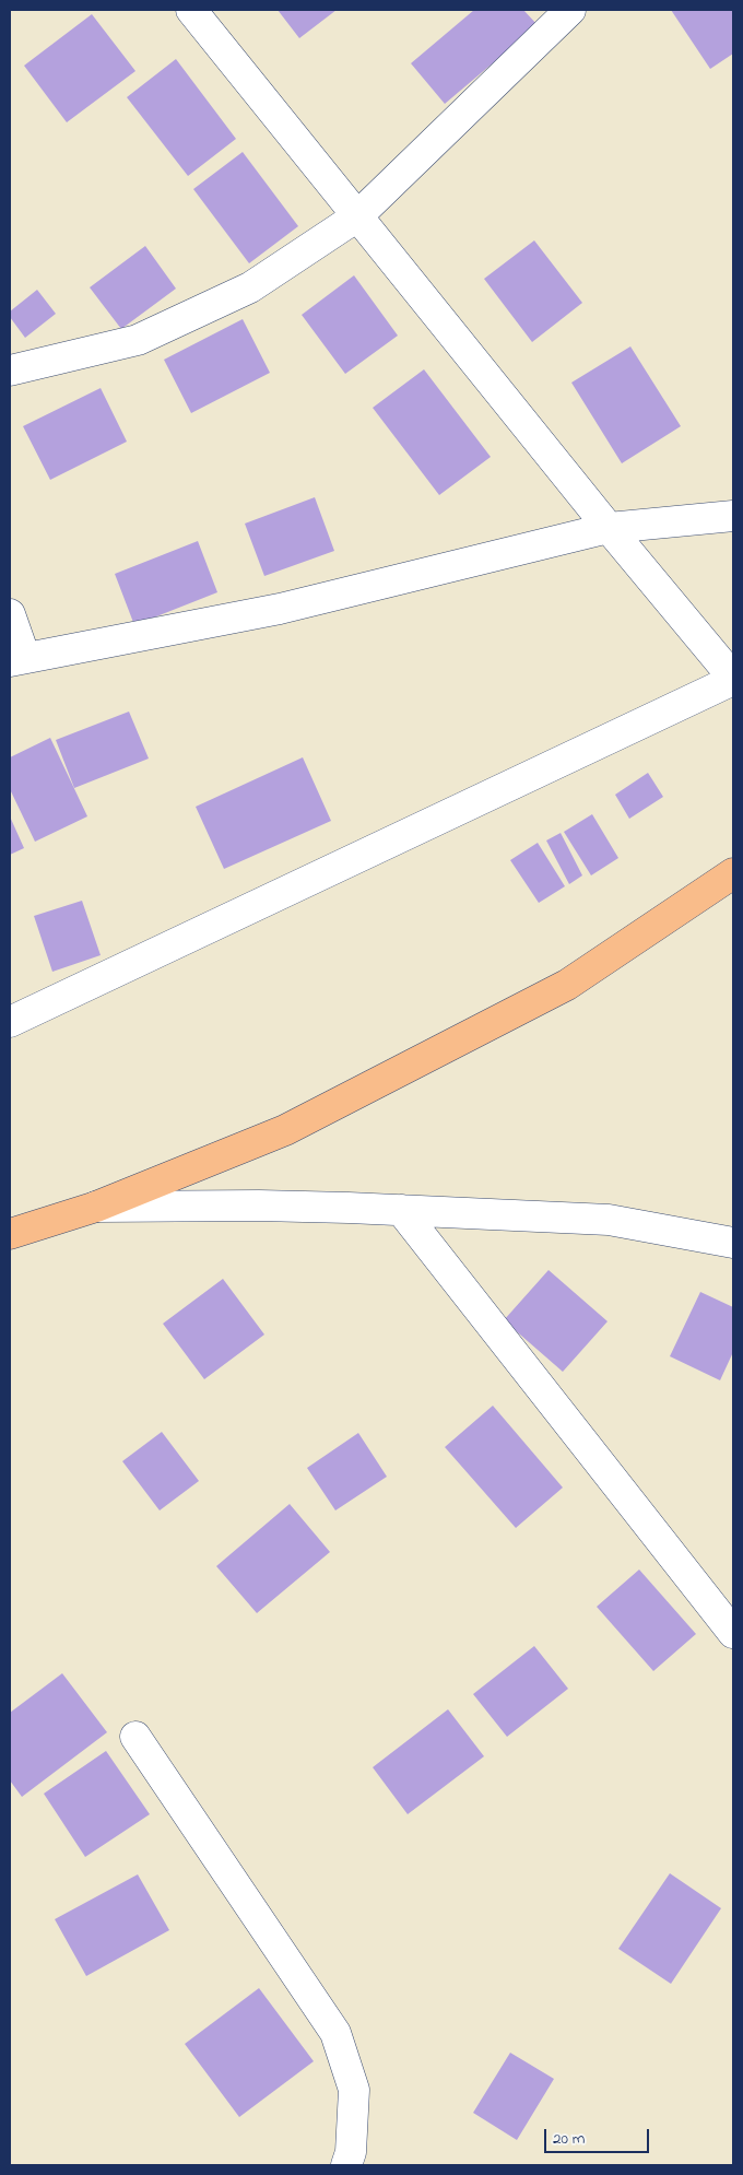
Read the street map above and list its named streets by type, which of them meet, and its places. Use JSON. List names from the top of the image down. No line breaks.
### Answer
{"scale_bar":"20 m"}
